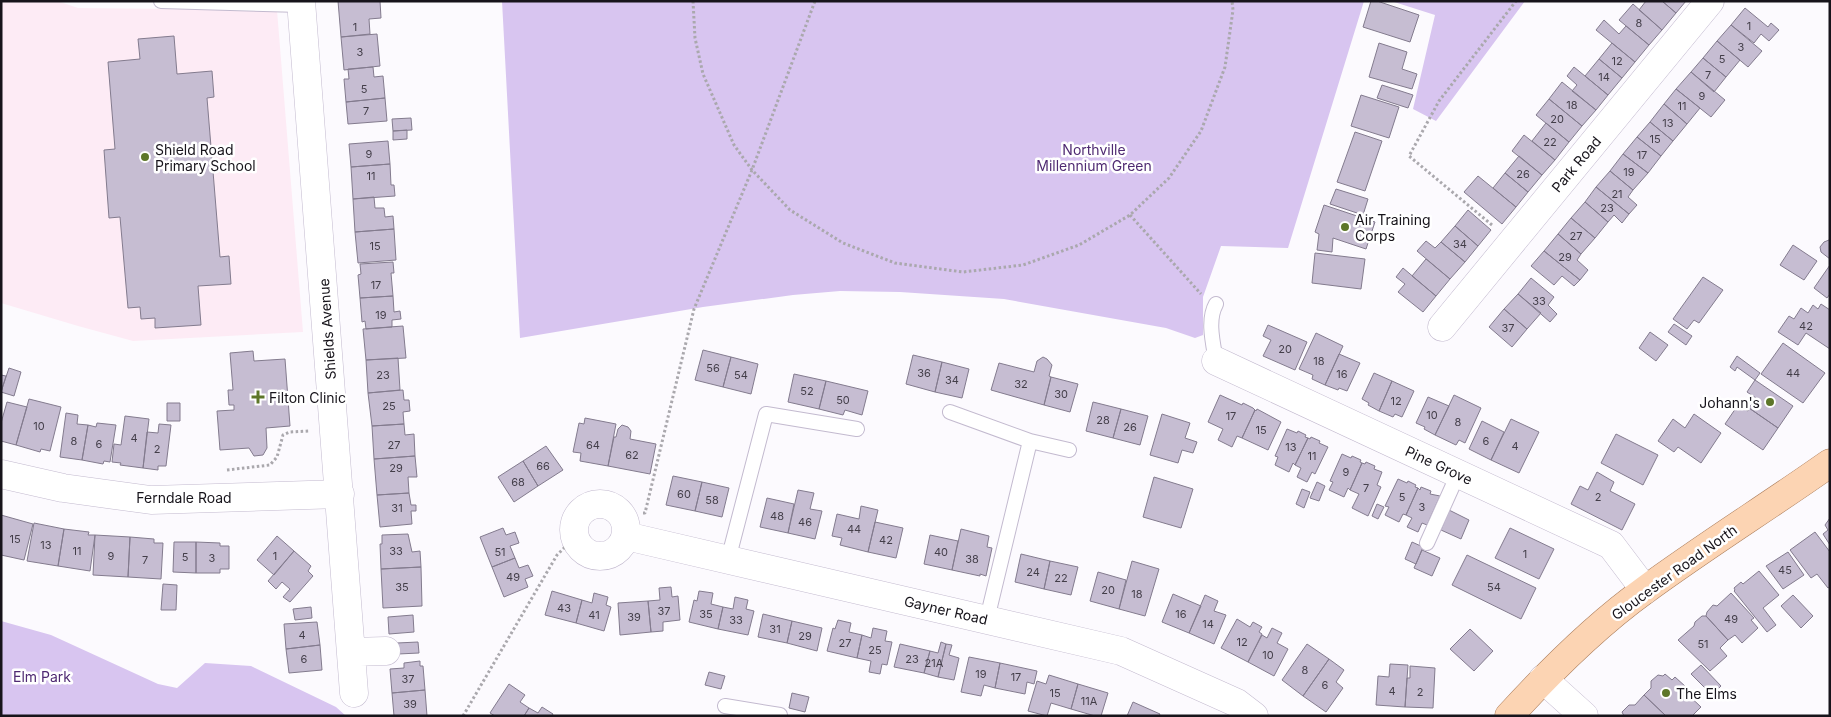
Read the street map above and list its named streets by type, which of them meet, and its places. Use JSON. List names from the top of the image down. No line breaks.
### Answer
{"streets":{"main road":["Gloucester Road North"],"street":["Park Road","Shields Avenue","Pine Grove","Ferndale Road","Gayner Road"]},"crossings":[["Shields Avenue","Ferndale Road"],["Pine Grove","Gloucester Road North"]],"parks":["Northville Millennium Green","Elm Park"],"places":{"other":["Shield Road Primary School","Air Training Corps","Johann's","The Elms"],"health":["Filton Clinic"]},"house_numbers":["8","1","1","3","3","5","12","7","14","5","9","18","11","7","20","13","15","22","9","17","19","26","11","21","23","27","34","15","29","17","33","19","42","37","20","18","56","36","44","16","23","54","34","32","52","30","50","12","25","10","17","28","8","10","26","15","4","8","6","6","27","64","4","13","2","62","11","66","29","9","68","7","60","5","2","58","3","31","48","46","44","15","42","13","11","33","51","40","1","9","1","5","3","38","7","45","24","49","22","35","54","20","18","43","37","35","16","41","39","49","33","14","31","4","29","12","27","51","25","10","6","23","21A","8","19","17","37","6","4","2","15","11A","39"]}
